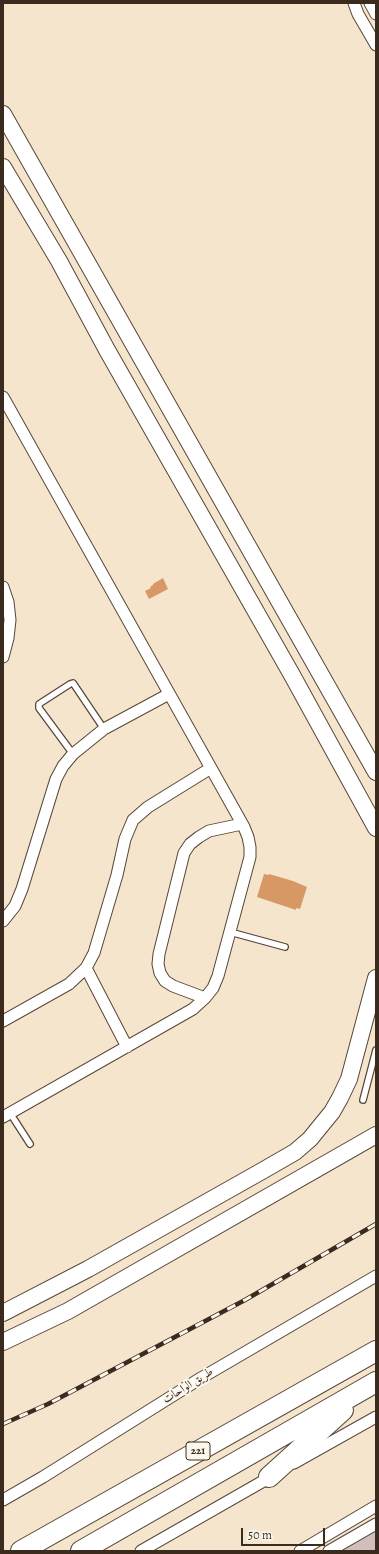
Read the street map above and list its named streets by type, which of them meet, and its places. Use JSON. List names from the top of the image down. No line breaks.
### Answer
{"streets":{"highway":["221"],"street":["طريق الواحات"]},"scale_bar":"50 m"}
